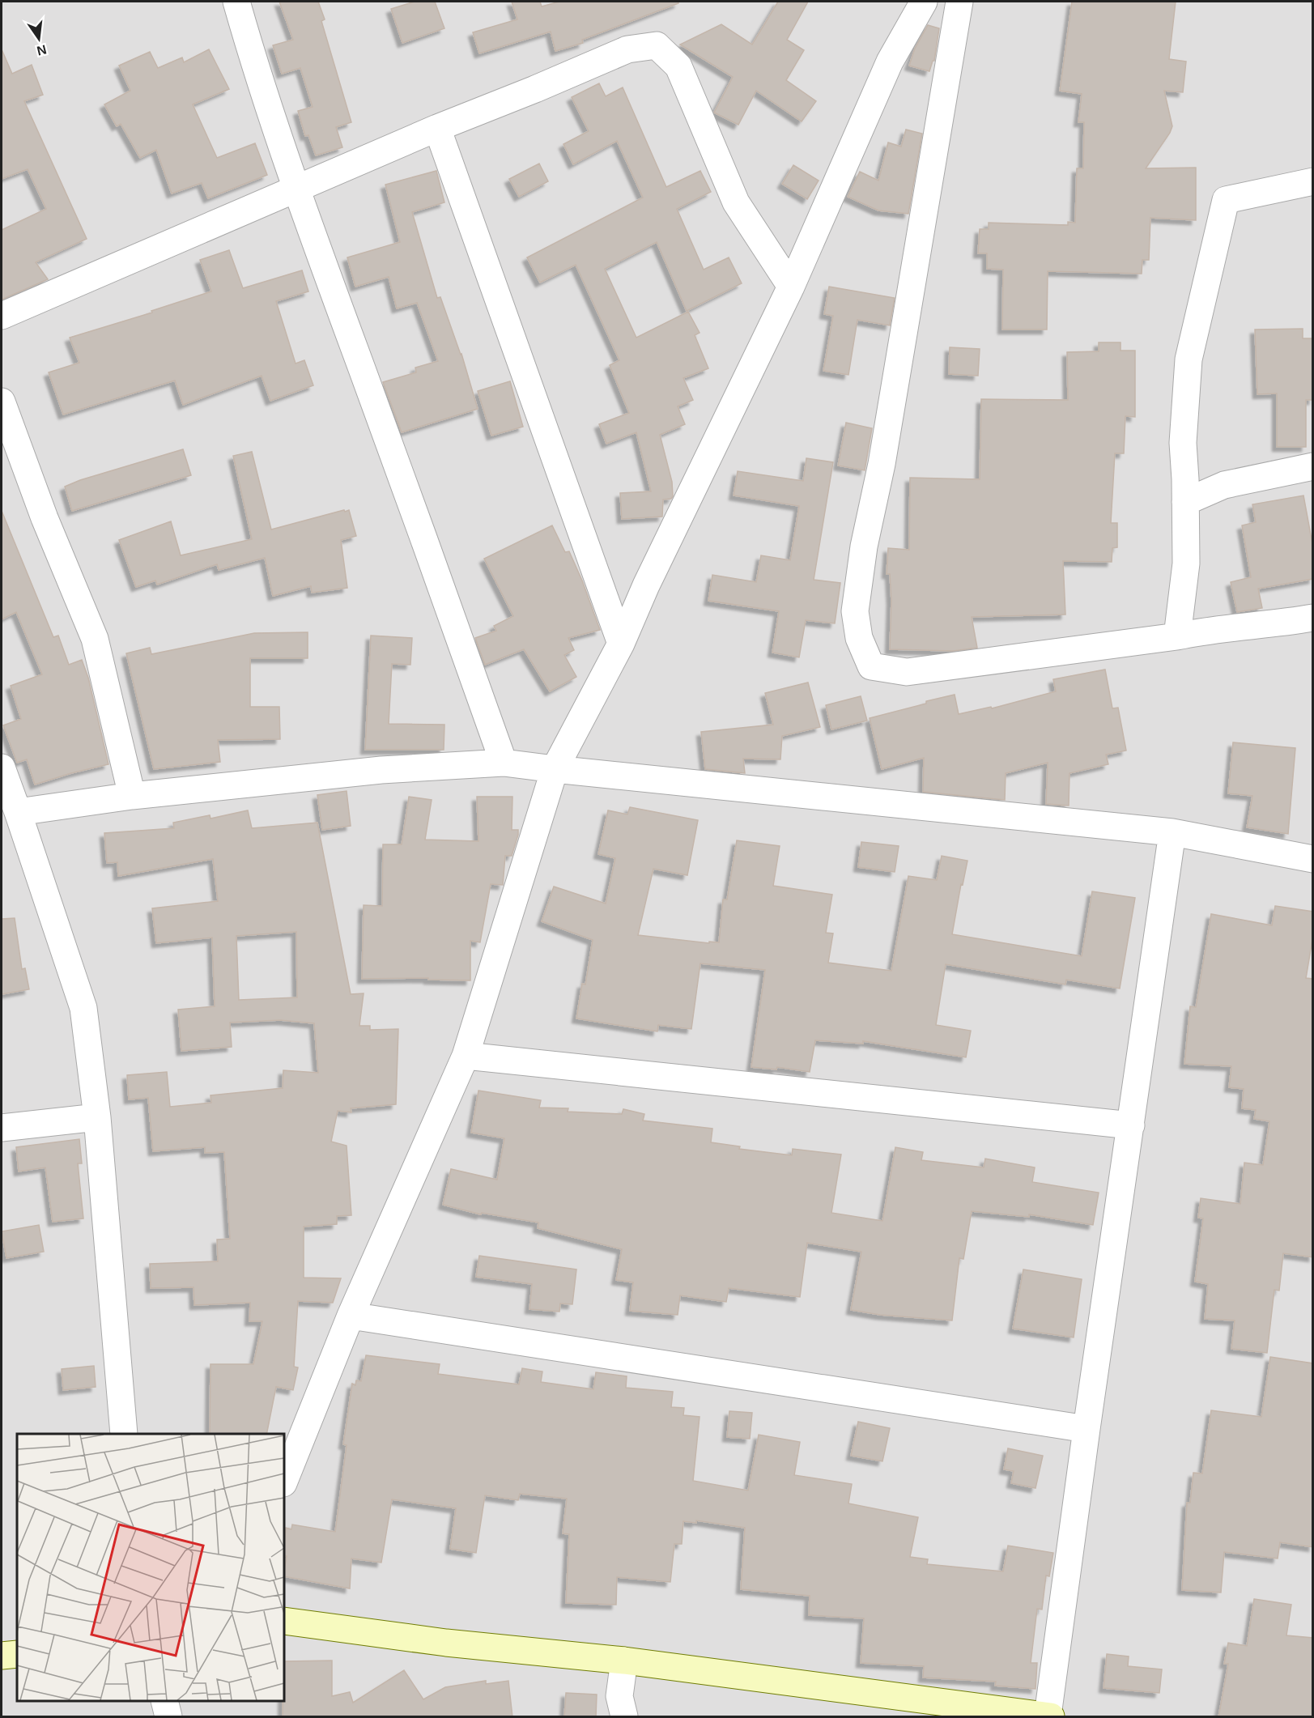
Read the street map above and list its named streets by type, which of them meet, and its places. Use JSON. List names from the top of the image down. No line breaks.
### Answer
{"north":"bottom"}
